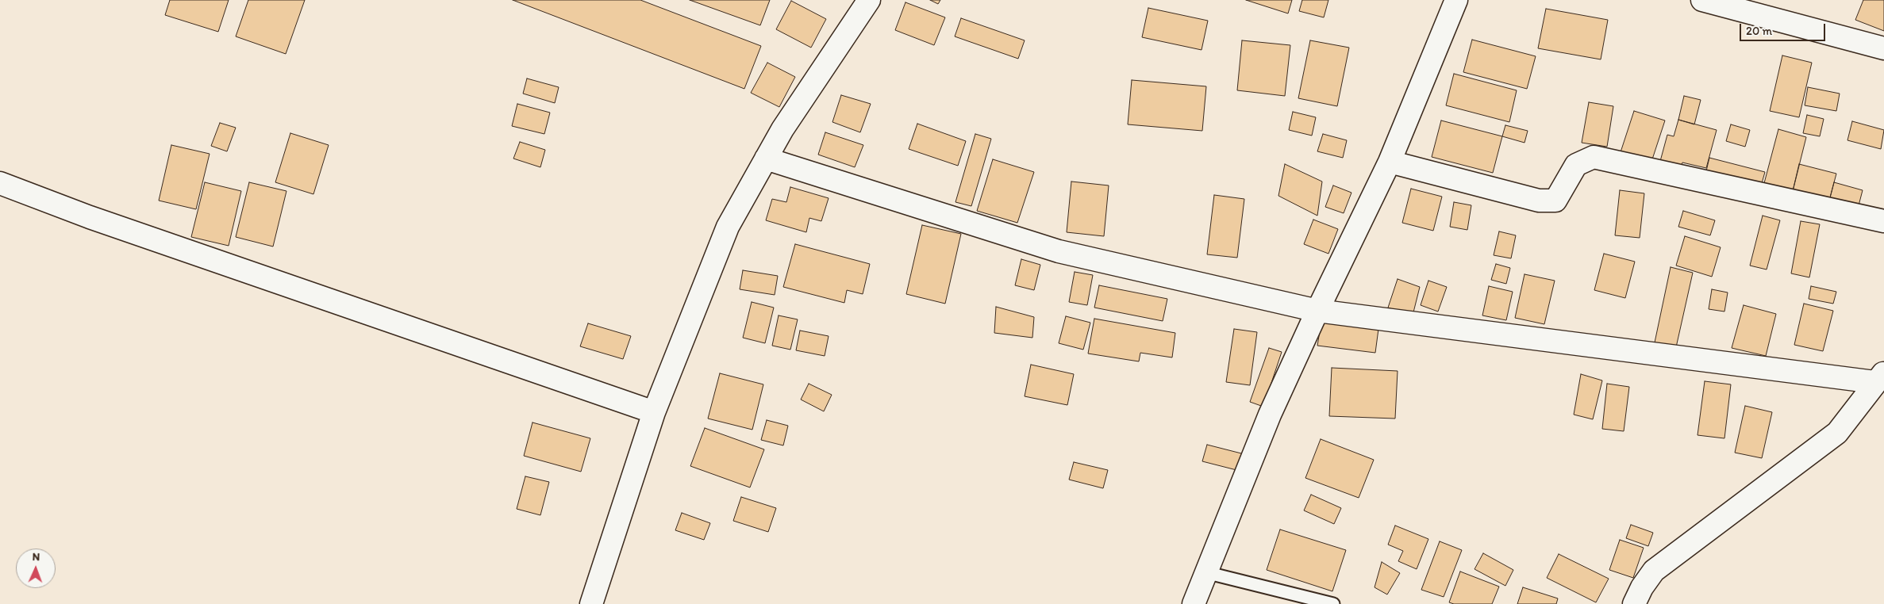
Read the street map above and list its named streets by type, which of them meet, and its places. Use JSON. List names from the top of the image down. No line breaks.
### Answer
{"scale_bar":"20 m","north":"top"}
